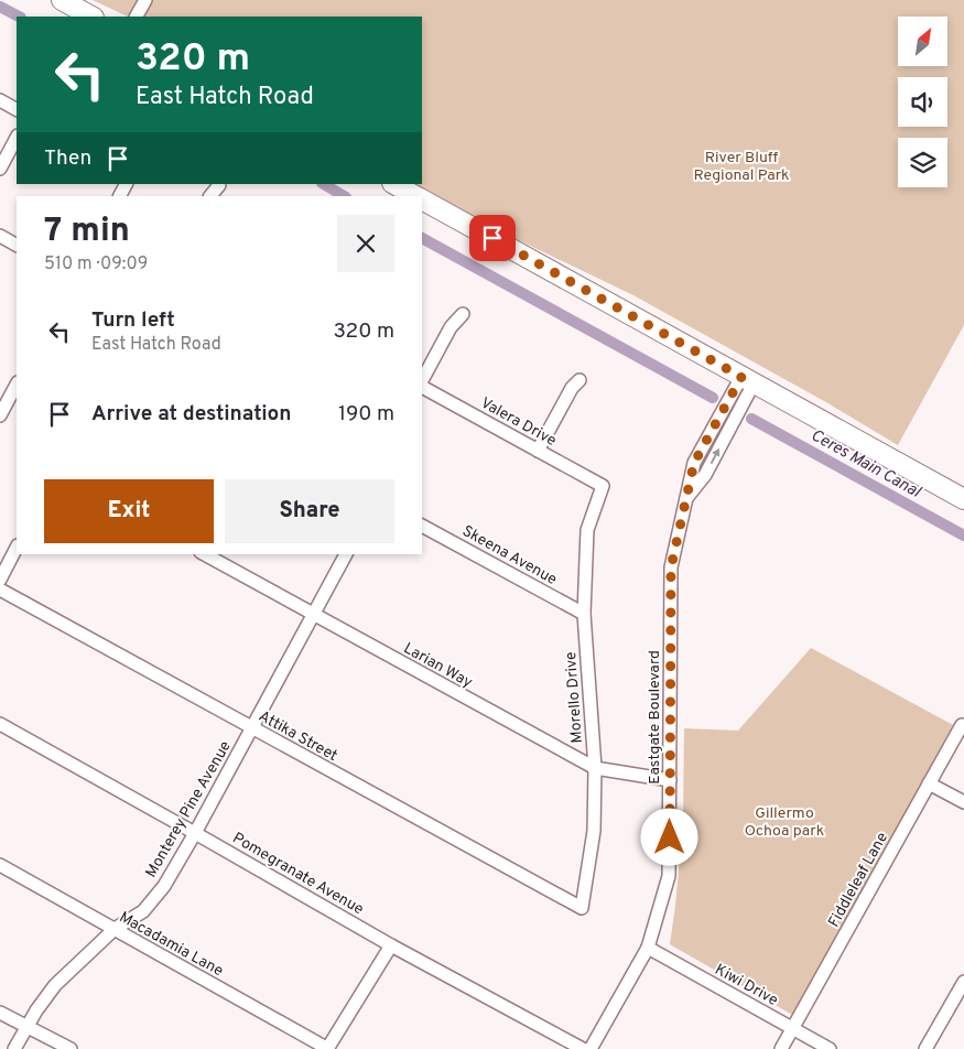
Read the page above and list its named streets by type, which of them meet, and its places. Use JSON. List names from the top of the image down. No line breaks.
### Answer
{"streets":{"street":["Valera Drive","Skeena Avenue","Larian Way","Morello Drive","Eastgate Boulevard","Attika Street","Monterey Pine Avenue","Pomegranate Avenue","Fiddleleaf Lane","Macadamia Lane","Kiwi Drive"]},"crossings":[["Valera Drive","Morello Drive"],["Skeena Avenue","Morello Drive"],["Larian Way","Morello Drive"],["Larian Way","Eastgate Boulevard"],["Larian Way","Monterey Pine Avenue"],["Morello Drive","Attika Street"],["Eastgate Boulevard","Kiwi Drive"],["Attika Street","Monterey Pine Avenue"],["Monterey Pine Avenue","Pomegranate Avenue"],["Monterey Pine Avenue","Macadamia Lane"],["Fiddleleaf Lane","Kiwi Drive"]],"water":["Ceres Main Canal"],"parks":["River Bluff Regional Park","Gillermo Ochoa park"],"north":"top right","page":{"turn":["320 m","East Hatch Road"],"then":"Then","heading":["7 min","510 m · 09:09"],"list":[{"name":"Turn left","note":"East Hatch Road","value":"320 m"},{"name":"Arrive at destination","value":"190 m"}],"buttons":["Exit","Share"]}}
